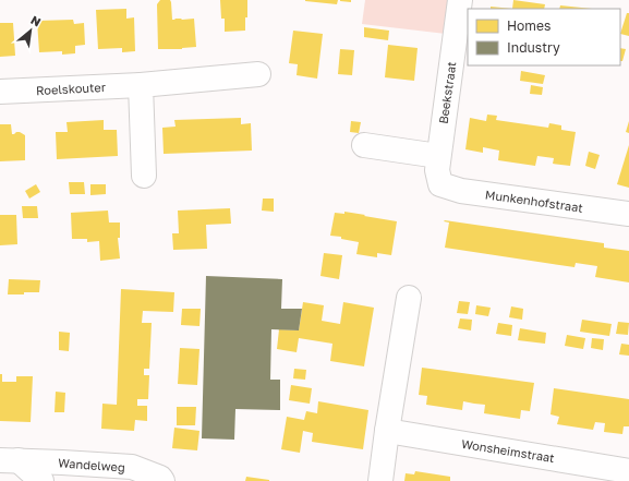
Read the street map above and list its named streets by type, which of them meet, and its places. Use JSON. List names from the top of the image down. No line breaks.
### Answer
{"streets":{"street":["Roelskouter","Beekstraat","Munkenhofstraat","Wonsheimstraat","Wandelweg"]},"crossings":[["Beekstraat","Munkenhofstraat"]],"legend":["Homes","Industry"],"north":"top right"}
